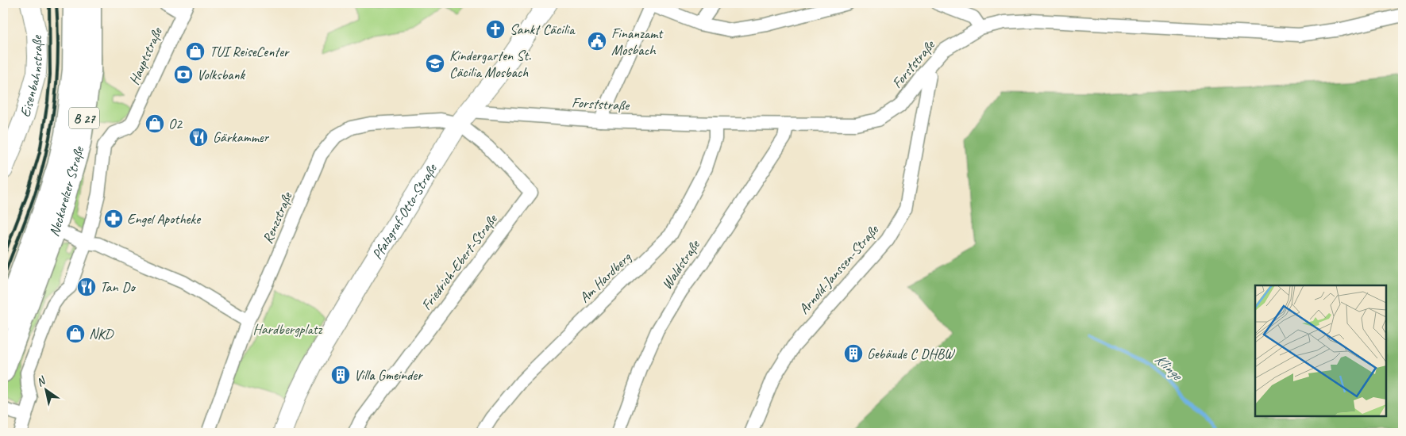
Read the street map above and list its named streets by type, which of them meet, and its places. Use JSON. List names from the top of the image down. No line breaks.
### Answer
{"streets":{"main road":["B 27","Neckarelzer Straße"],"street":["Hauptstraße","Forststraße","Eisenbahnstraße","Pfalzgraf-Otto-Straße","Renzstraße","Friedrich-Ebert-Straße","Waldstraße","Arnold-Janssen-Straße","Am Hardberg"]},"crossings":[["Forststraße","Pfalzgraf-Otto-Straße"],["Forststraße","Renzstraße"],["Forststraße","Friedrich-Ebert-Straße"],["Forststraße","Waldstraße"],["Forststraße","Arnold-Janssen-Straße"],["Forststraße","Am Hardberg"],["Pfalzgraf-Otto-Straße","Renzstraße"],["Pfalzgraf-Otto-Straße","Friedrich-Ebert-Straße"],["Renzstraße","Friedrich-Ebert-Straße"]],"water":["Klinge"],"parks":["Hardbergplatz"],"places":{"church":["Sankt Cäcilia"],"public building":["Finanzamt Mosbach"],"shop":["TUI ReiseCenter","O2","NKD"],"school or university":["Kindergarten St. Cäcilia Mosbach"],"bank":["Volksbank"],"restaurant":["Gärkammer","Tan Do"],"pharmacy":["Engel Apotheke"],"building":["Gebäude C DHBW","Villa Gmeinder"]},"north":"top left"}
